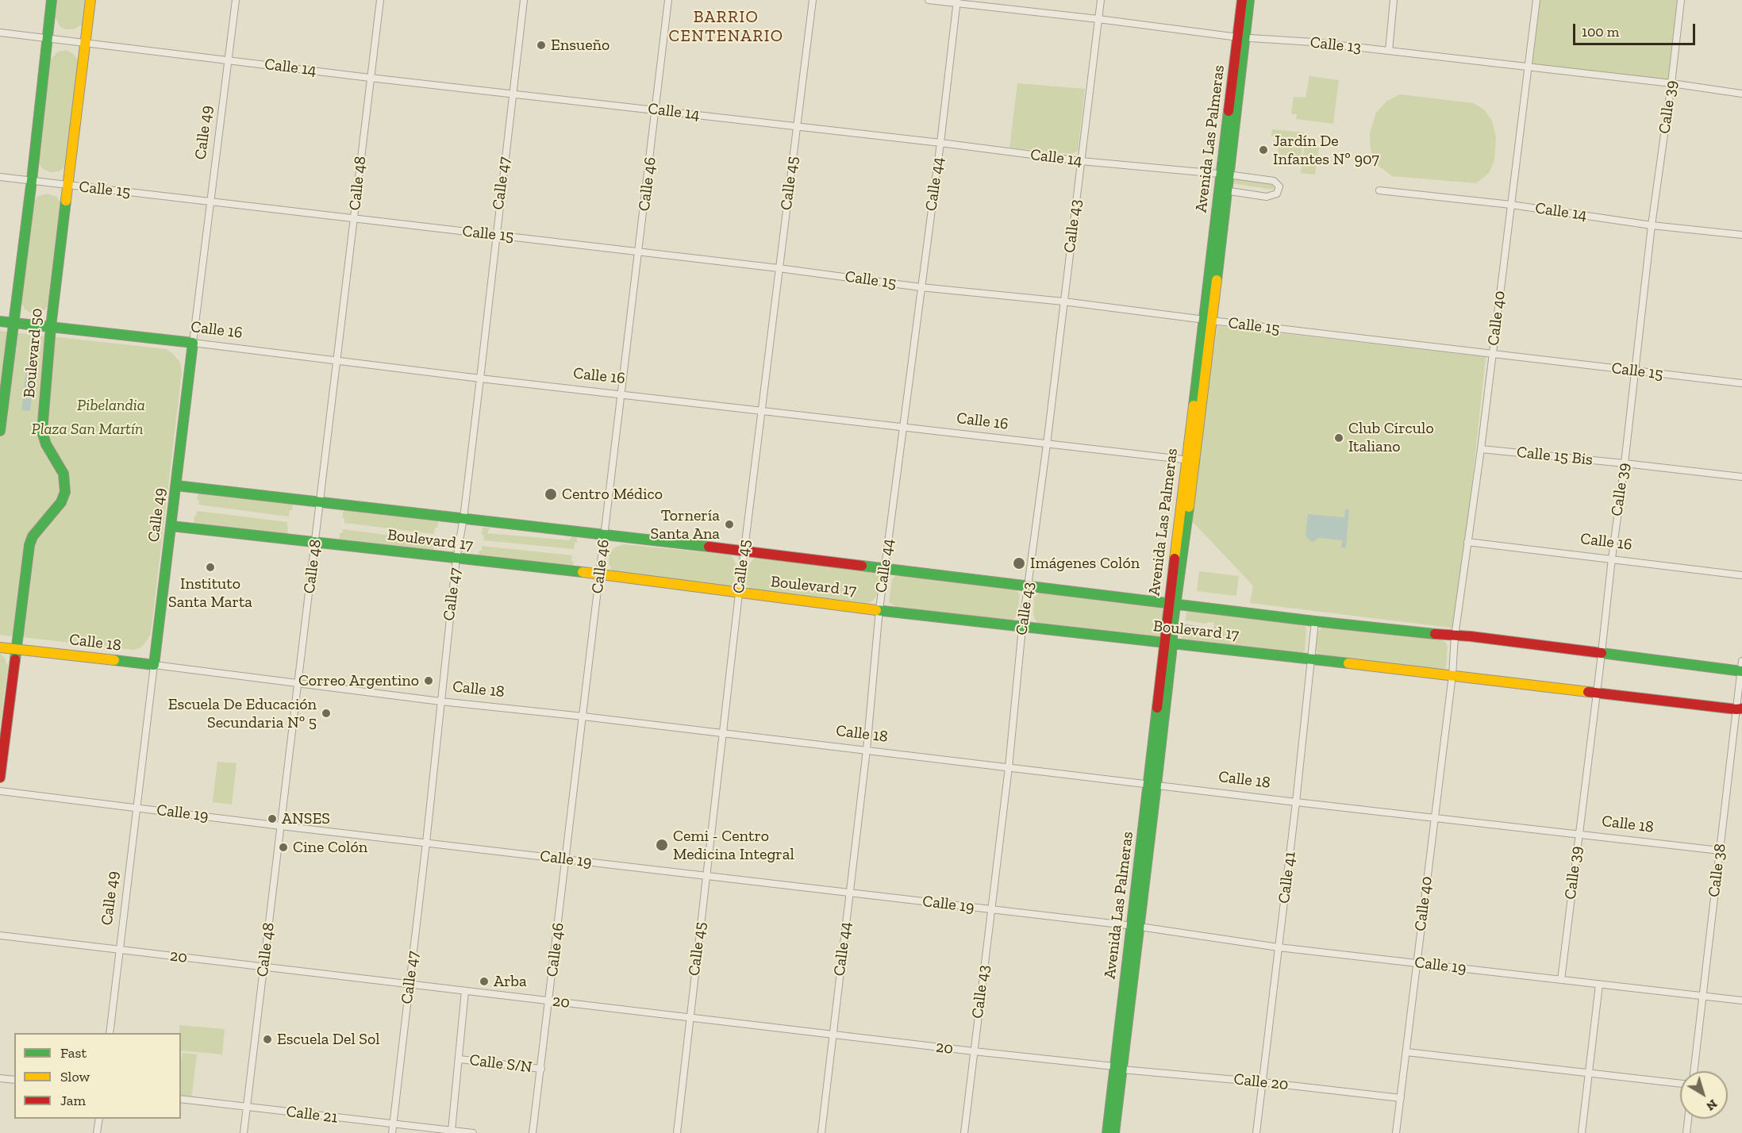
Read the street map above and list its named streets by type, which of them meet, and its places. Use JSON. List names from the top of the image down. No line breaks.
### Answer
{"streets":{"main road":["Calle 49","Avenida Las Palmeras","Calle 16","Boulevard 50","Boulevard 17","Calle 18"],"street":["Calle 13","Calle 14","Calle 39","Calle 48","Calle 47","Calle 45","Calle 46","Calle 44","Calle 15","Calle 43","Calle 40","Calle 15 Bis","Calle 19","Calle 38","Calle 41","20","Calle S/N","Calle 20","Calle 21"]},"crossings":[["Calle 13","Calle 39"],["Calle 13","Avenida Las Palmeras"],["Calle 13","Calle 44"],["Calle 13","Calle 43"],["Calle 13","Calle 40"],["Calle 14","Calle 39"],["Calle 14","Calle 49"],["Calle 14","Avenida Las Palmeras"],["Calle 14","Calle 48"],["Calle 14","Calle 47"],["Calle 14","Calle 45"],["Calle 14","Calle 46"],["Calle 14","Calle 44"],["Calle 14","Calle 43"],["Calle 14","Calle 40"],["Calle 14","Boulevard 50"],["Calle 39","Calle 15"],["Calle 39","Calle 16"],["Calle 39","Calle 15 Bis"],["Calle 39","Boulevard 17"],["Calle 39","Calle 18"],["Calle 39","Calle 19"],["Calle 49","Calle 15"],["Calle 49","Calle 16"],["Calle 49","Boulevard 17"],["Calle 49","Calle 18"],["Calle 49","Calle 19"],["Calle 49","20"],["Avenida Las Palmeras","Calle 15"],["Avenida Las Palmeras","Calle 16"],["Avenida Las Palmeras","Boulevard 17"],["Avenida Las Palmeras","Calle 18"],["Avenida Las Palmeras","Calle 19"],["Avenida Las Palmeras","20"],["Avenida Las Palmeras","Calle 20"],["Calle 48","Calle 15"],["Calle 48","Calle 16"],["Calle 48","Boulevard 17"],["Calle 48","Calle 18"],["Calle 48","Calle 19"],["Calle 48","20"],["Calle 48","Calle 21"],["Calle 47","Calle 15"],["Calle 47","Calle 16"],["Calle 47","Boulevard 17"],["Calle 47","Calle 18"],["Calle 47","Calle 19"],["Calle 47","20"],["Calle 47","Calle 21"],["Calle 45","Calle 15"],["Calle 45","Calle 16"],["Calle 45","Boulevard 17"],["Calle 45","Calle 18"],["Calle 45","Calle 19"],["Calle 45","20"],["Calle 46","Calle 15"],["Calle 46","Calle 16"],["Calle 46","Boulevard 17"],["Calle 46","Calle 18"],["Calle 46","Calle 19"],["Calle 46","20"],["Calle 46","Calle S/N"],["Calle 44","Calle 15"],["Calle 44","Calle 16"],["Calle 44","Boulevard 17"],["Calle 44","Calle 18"],["Calle 44","Calle 19"],["Calle 44","20"],["Calle 15","Calle 43"],["Calle 15","Calle 40"],["Calle 15","Boulevard 50"],["Calle 43","Calle 16"],["Calle 43","Boulevard 17"],["Calle 43","Calle 18"],["Calle 43","Calle 19"],["Calle 43","20"],["Calle 40","Calle 16"],["Calle 40","Calle 15 Bis"],["Calle 40","Boulevard 17"],["Calle 40","Calle 18"],["Calle 40","Calle 19"],["Calle 40","Calle 20"],["Calle 16","Boulevard 50"],["Boulevard 50","Calle 18"],["Boulevard 17","Calle 38"],["Boulevard 17","Calle 41"],["Calle 18","Calle 38"],["Calle 18","Calle 41"],["Calle 19","Calle 38"],["Calle 19","Calle 41"],["Calle 41","Calle 20"],["20","Calle 20"]],"districts":["BARRIO CENTENARIO"],"parks":["Pibelandia","Plaza San Martín"],"places":["Ensueño","Jardín De Infantes Nº 907","Club Círculo Italiano","Centro Médico","Tornería Santa Ana","Imágenes Colón","Instituto Santa Marta","Correo Argentino","Escuela De Educación Secundaria Nº 5","ANSES","Cemi - Centro Medicina Integral","Cine Colón","Arba","Escuela Del Sol"],"legend":["Fast","Slow","Jam"],"scale_bar":"100 m","north":"bottom right"}
